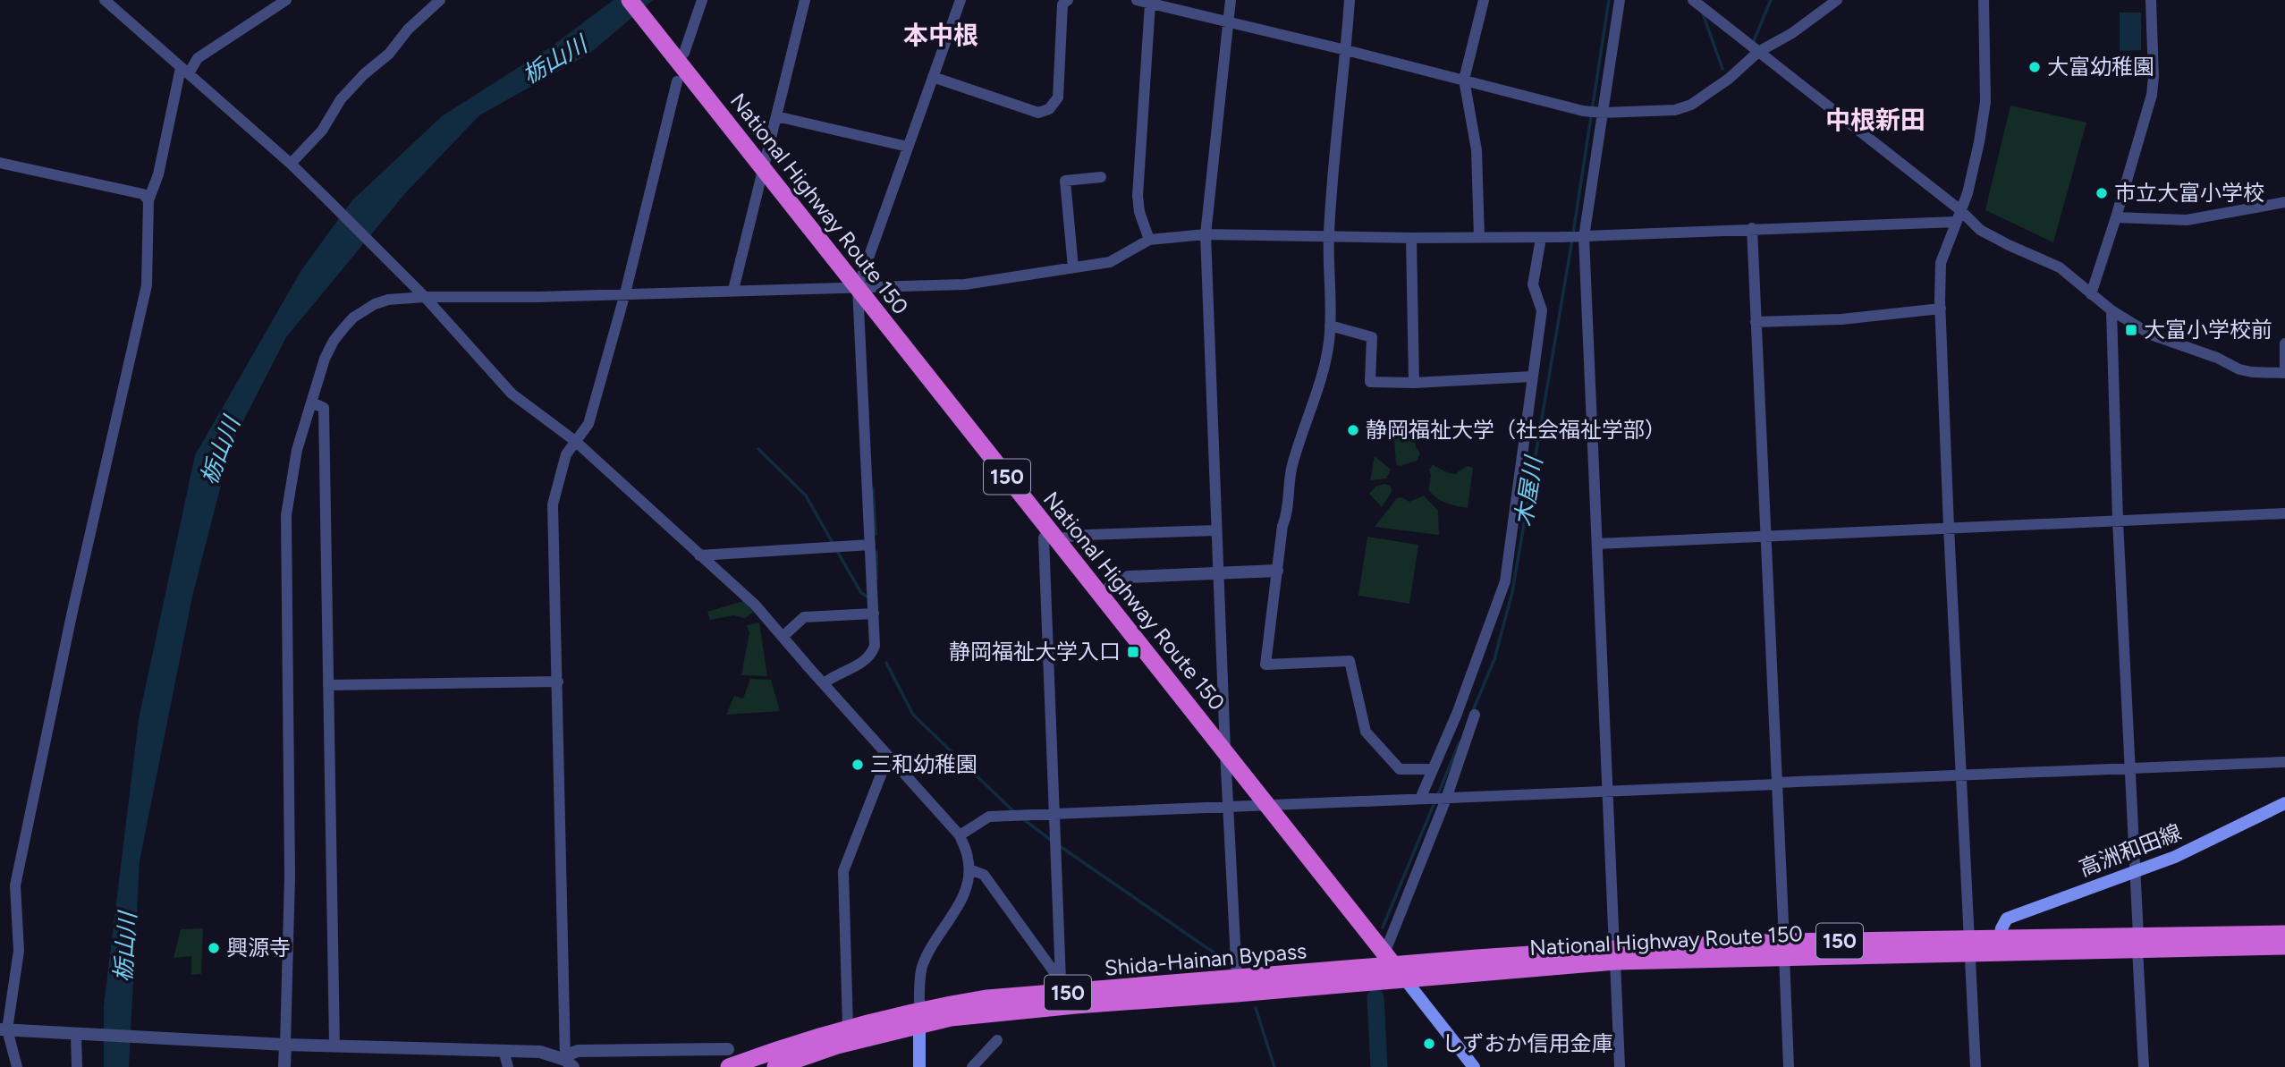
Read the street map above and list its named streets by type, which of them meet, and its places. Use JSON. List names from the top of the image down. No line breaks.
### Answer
{"streets":{"highway":["National Highway Route 150","150","Shida-Hainan Bypass"],"main road":["高洲和田線"]},"crossings":[["National Highway Route 150","高洲和田線"],["National Highway Route 150","Shida-Hainan Bypass"]],"districts":["本中根","中根新田"],"water":["栃山川","木屋川"],"places":{"other":["大富幼稚園","市立大富小学校","静岡福祉大学（社会福祉学部）","三和幼稚園","興源寺","しずおか信用金庫"],"transit":["大富小学校前","静岡福祉大学入口"]}}
